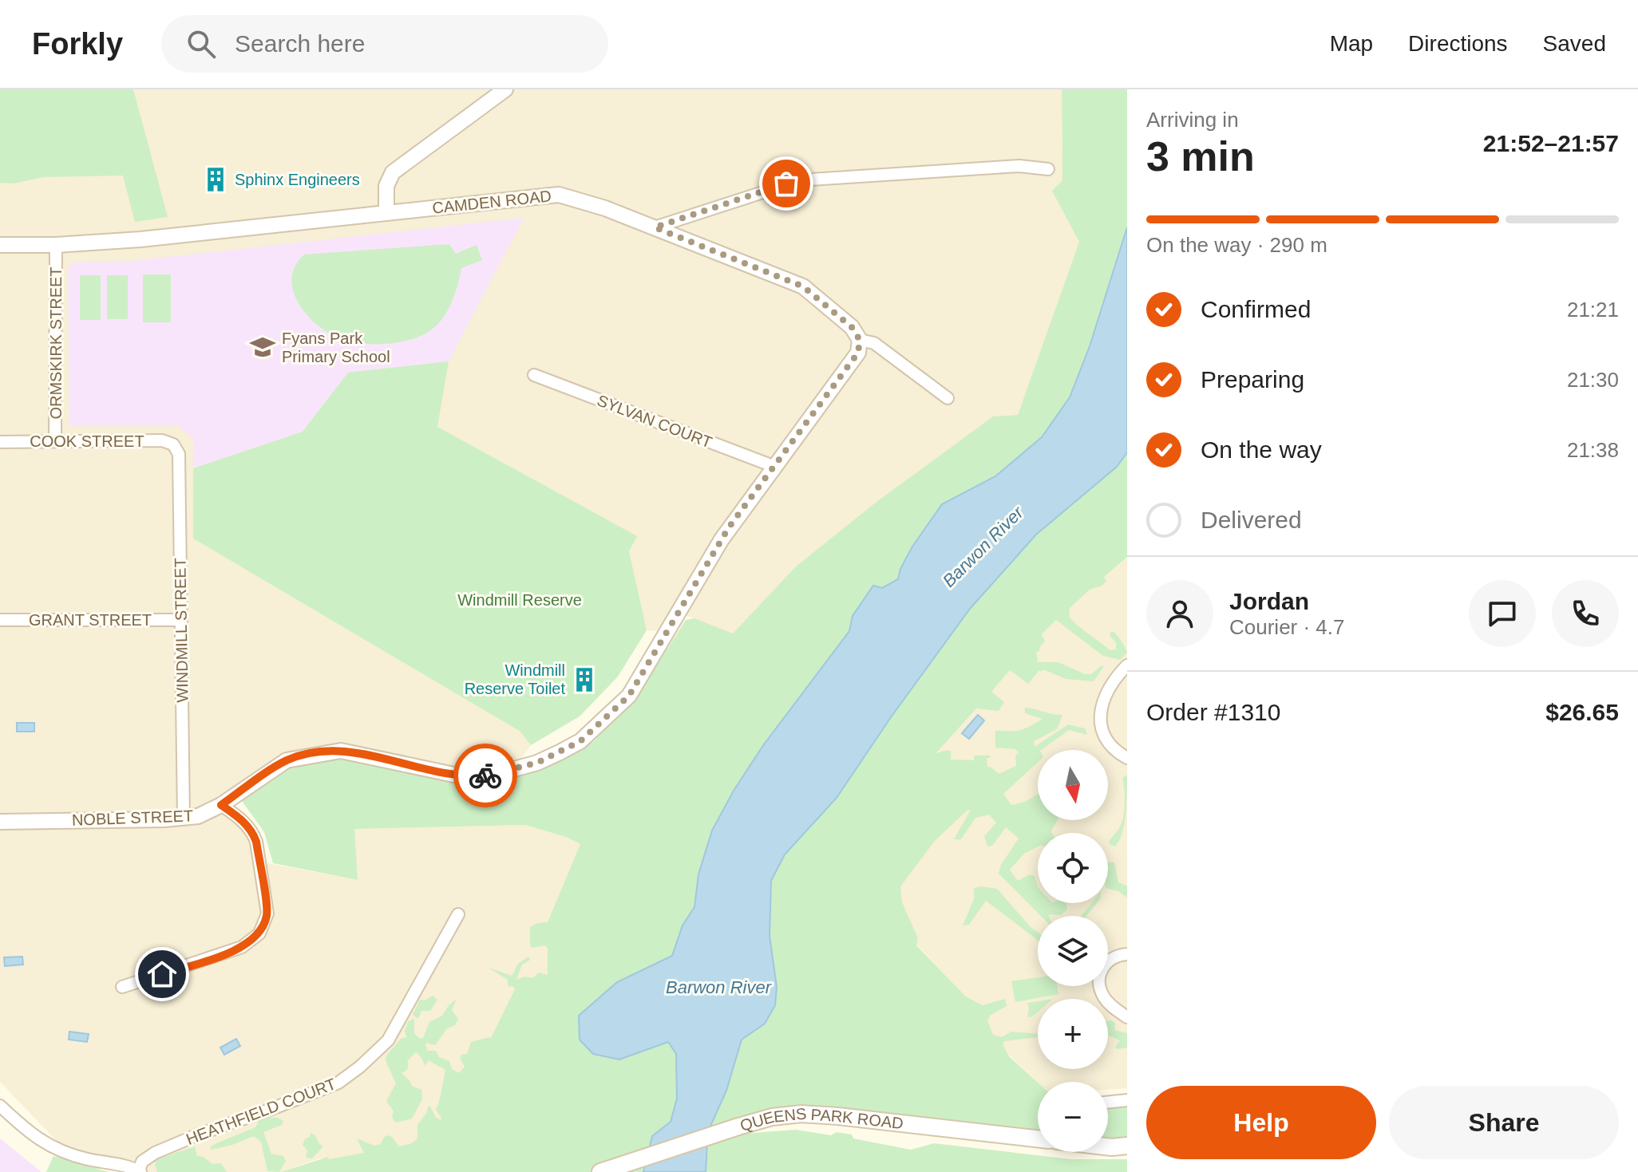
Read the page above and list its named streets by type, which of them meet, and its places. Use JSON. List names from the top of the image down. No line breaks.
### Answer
{"streets":{"main road":["QUEENS PARK ROAD"],"street":["CAMDEN ROAD","ORMSKIRK STREET","SYLVAN COURT","COOK STREET","GRANT STREET","WINDMILL STREET","NOBLE STREET","HEATHFIELD COURT"]},"crossings":[["CAMDEN ROAD","ORMSKIRK STREET"],["CAMDEN ROAD","NOBLE STREET"],["ORMSKIRK STREET","COOK STREET"],["SYLVAN COURT","NOBLE STREET"],["COOK STREET","WINDMILL STREET"],["GRANT STREET","WINDMILL STREET"],["WINDMILL STREET","NOBLE STREET"]],"water":["Barwon River"],"parks":["Windmill Reserve"],"places":{"building":["Sphinx Engineers","Windmill Reserve Toilet"],"school or university":["Fyans Park Primary School"]},"north":"bottom","page":{"header":"Forkly","search":"Search here","nav":["Map","Directions","Saved"],"heading":["3 min","Arriving in","21:52–21:57"],"panel":["Jordan","Courier · 4.7","Order #1310","$26.65"],"bar":"On the way · 290 m","list":[["Confirmed","21:21"],["Preparing","21:30"],["On the way","21:38"],"Delivered"],"map_buttons":["+","−"],"buttons":["Help","Share"]}}
